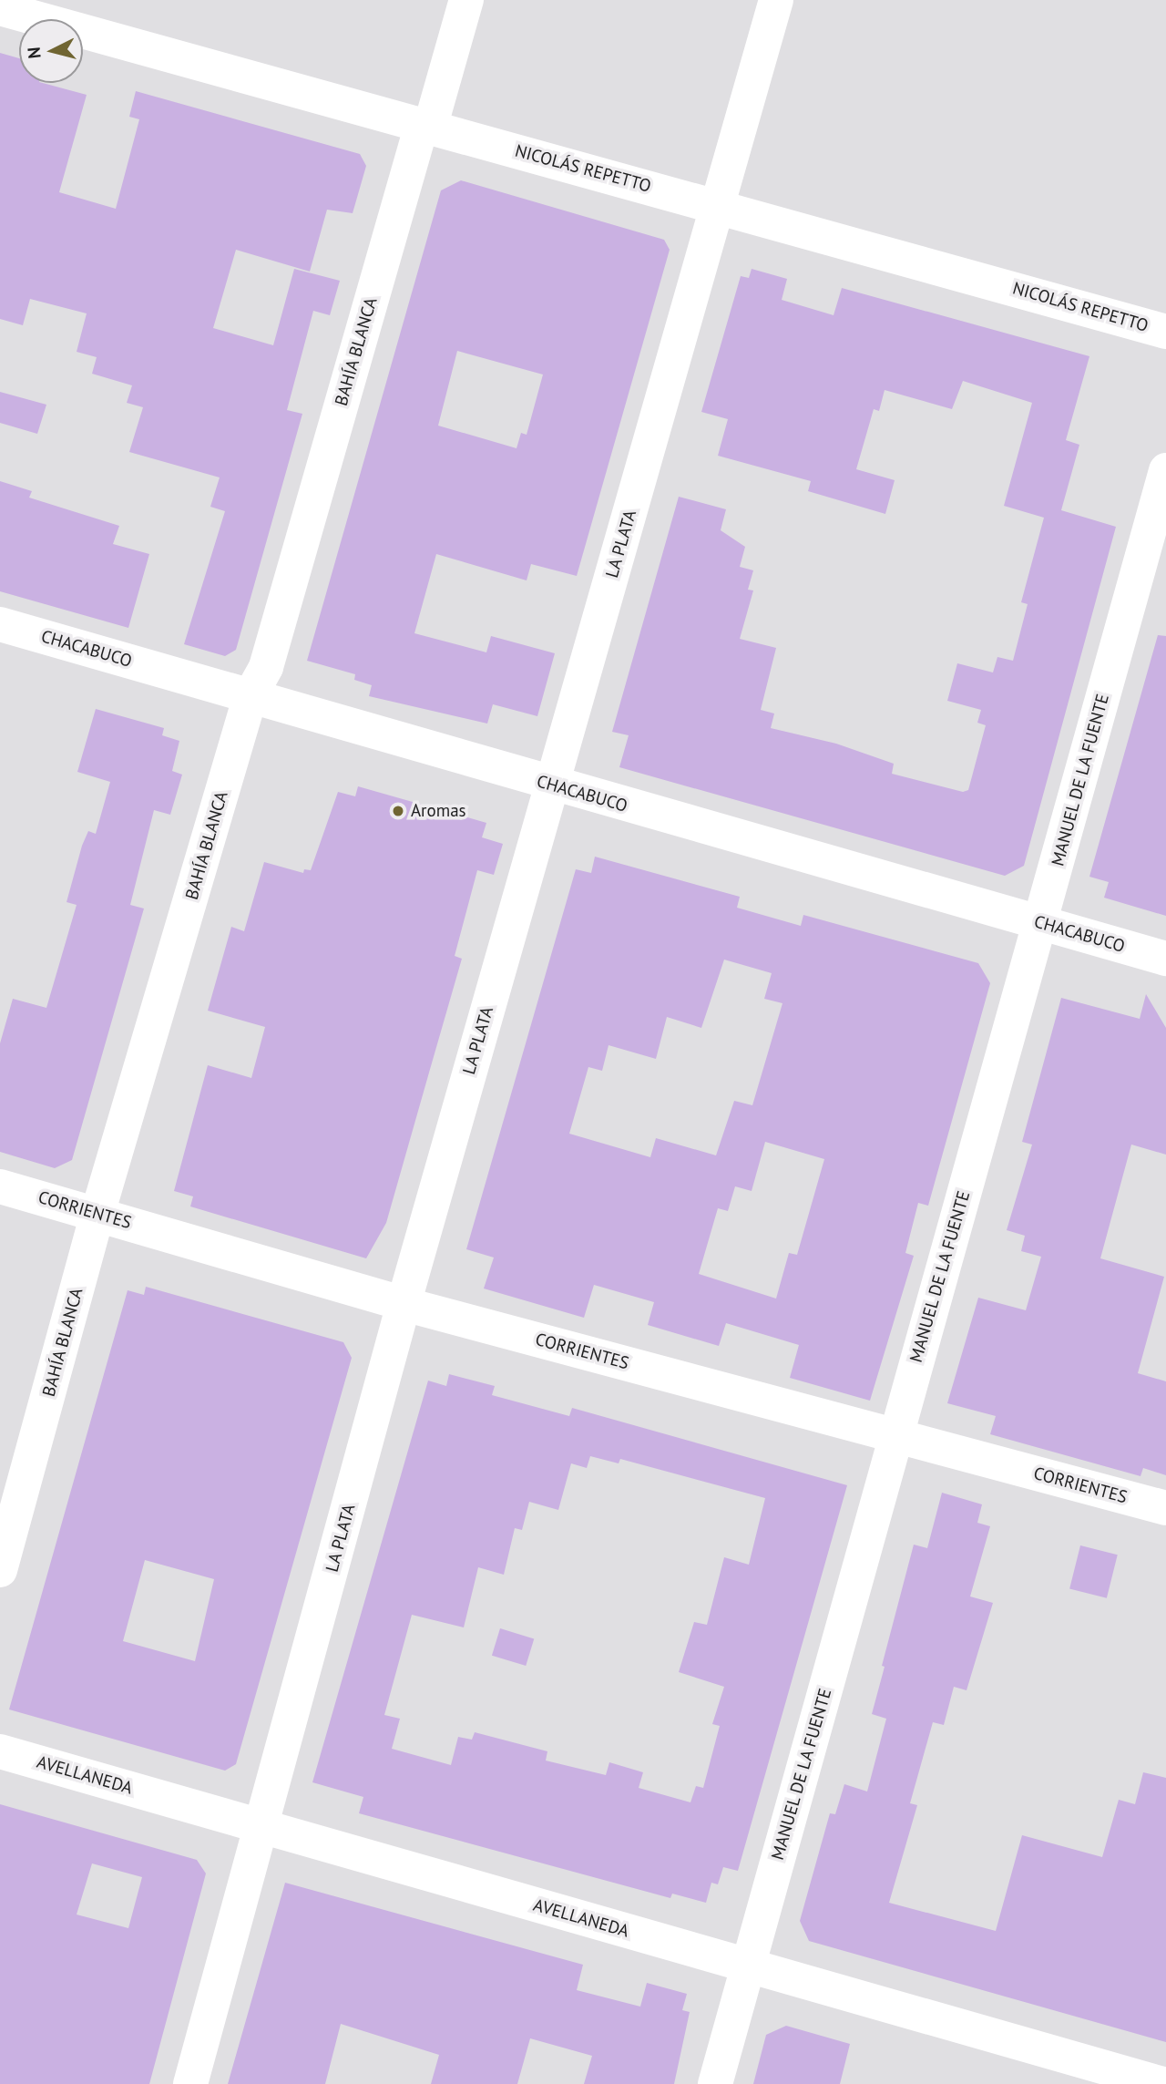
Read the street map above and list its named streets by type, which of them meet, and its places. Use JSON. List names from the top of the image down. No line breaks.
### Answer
{"streets":{"street":["NICOLÁS REPETTO","BAHÍA BLANCA","LA PLATA","CHACABUCO","MANUEL DE LA FUENTE","CORRIENTES","AVELLANEDA"]},"crossings":[["NICOLÁS REPETTO","BAHÍA BLANCA"],["NICOLÁS REPETTO","LA PLATA"],["BAHÍA BLANCA","CHACABUCO"],["BAHÍA BLANCA","CORRIENTES"],["LA PLATA","CHACABUCO"],["LA PLATA","CORRIENTES"],["LA PLATA","AVELLANEDA"],["CHACABUCO","MANUEL DE LA FUENTE"],["MANUEL DE LA FUENTE","CORRIENTES"],["MANUEL DE LA FUENTE","AVELLANEDA"]],"places":["Aromas"],"north":"left"}
